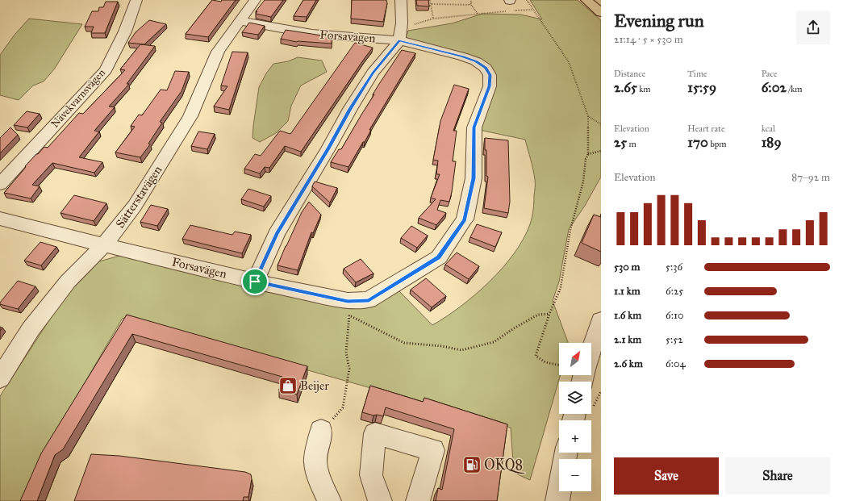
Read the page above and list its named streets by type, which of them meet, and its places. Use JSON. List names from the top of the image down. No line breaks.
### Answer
{"streets":{"street":["Forsavägen","Nävekvarnsvägen","Sätterstavägen"]},"crossings":[["Forsavägen","Sätterstavägen"]],"places":{"shop":["Beijer"],"fuel station":["OKQ8"]},"north":"top right","page":{"heading":["Evening run","21:14 · 5 × 530 m"],"stats":[["Distance","2.65 km"],["Time","15:59"],["Pace","6:02 /km"],["Elevation","25 m"],["Heart rate","170 bpm"],["kcal","189"]],"chart":["Elevation","87–92 m"],"list":[{"name":"530 m","note":"5:36"},{"name":"1.1 km","note":"6:25"},{"name":"1.6 km","note":"6:10"},{"name":"2.1 km","note":"5:52"},{"name":"2.6 km","note":"6:04"}],"map_buttons":["+","−"],"buttons":["Save","Share"]}}
